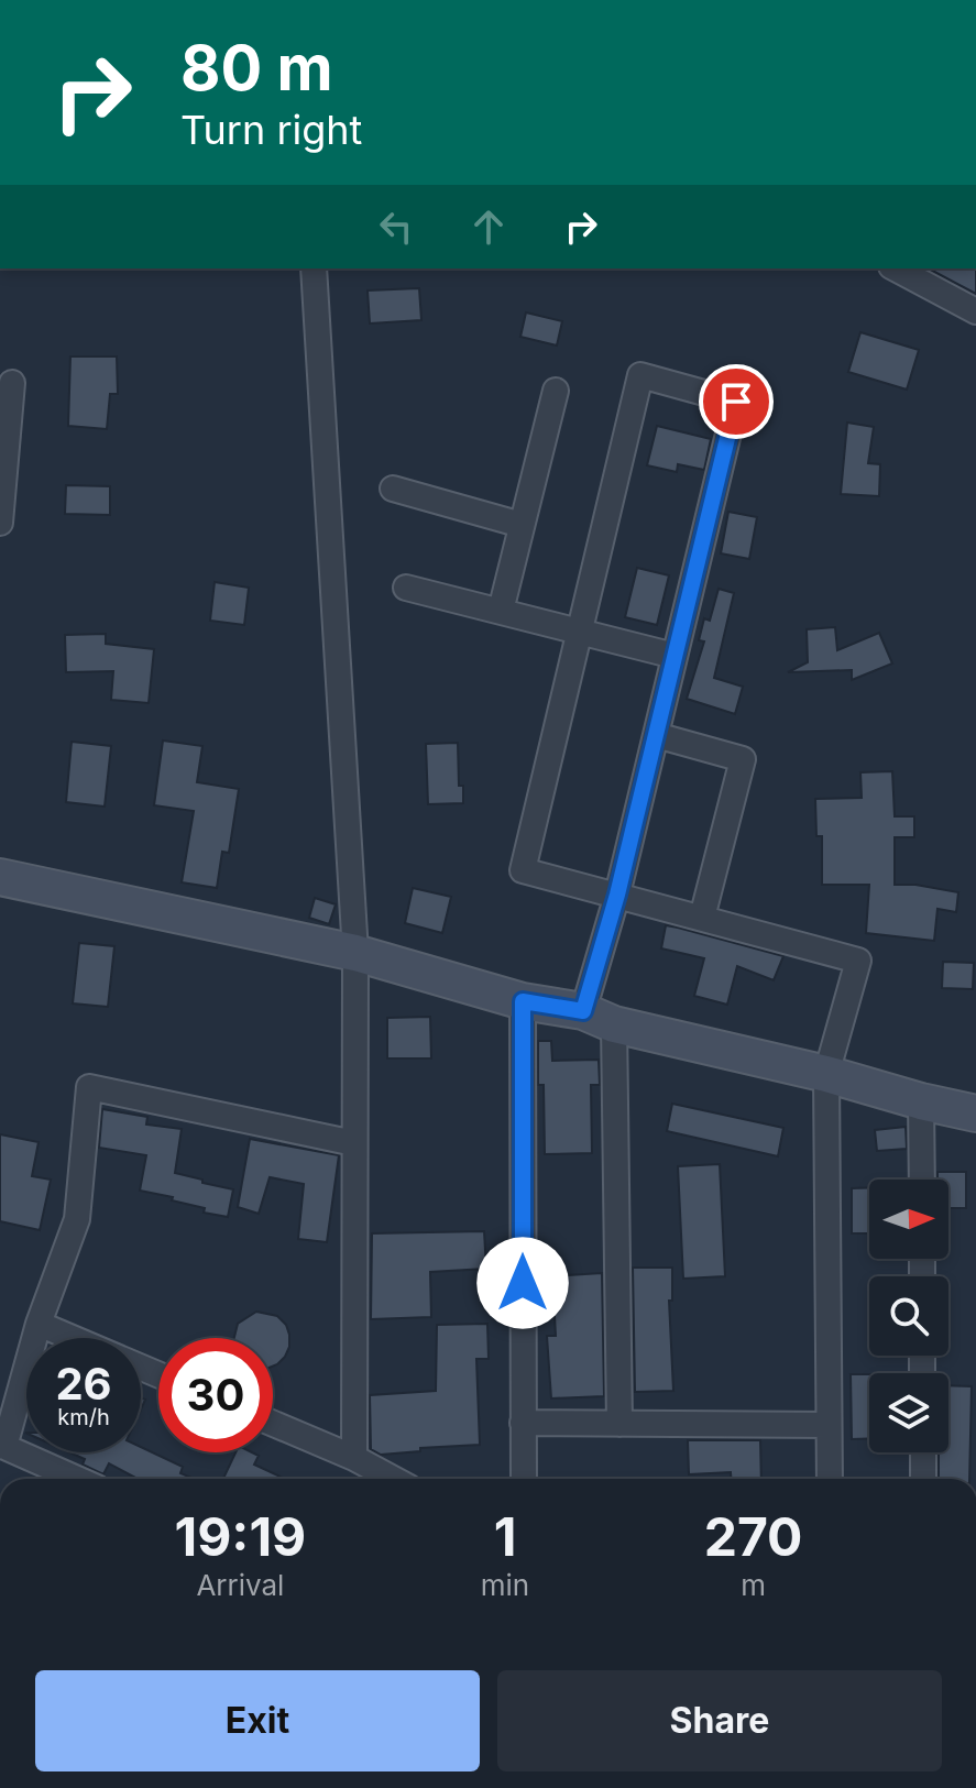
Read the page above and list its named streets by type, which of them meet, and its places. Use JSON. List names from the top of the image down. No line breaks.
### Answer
{"north":"right","page":{"turn":["80 m","Turn right"],"speed":"26 km/h","limit":"30","eta":["19:19","Arrival","1","min","270","m"],"buttons":["Exit","Share"]}}
